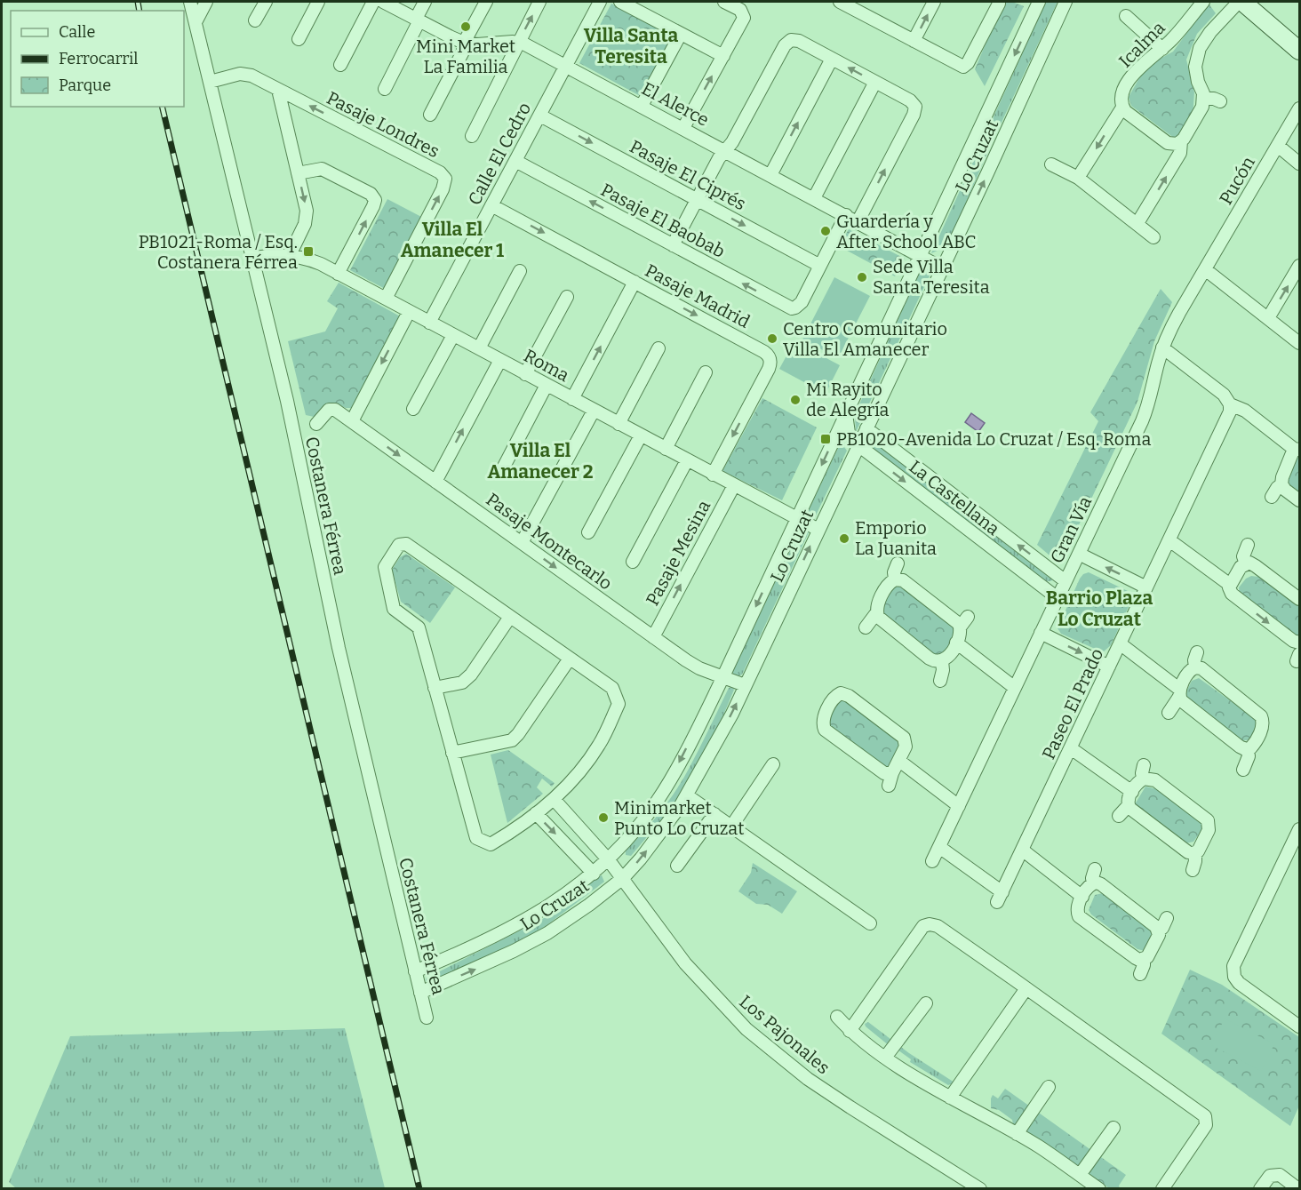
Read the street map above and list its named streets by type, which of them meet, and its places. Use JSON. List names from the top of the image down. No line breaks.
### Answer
{"streets":{"street":["Icalma","El Alerce","Pasaje Londres","Calle El Cedro","Lo Cruzat","Pasaje El Ciprés","Pucón","Pasaje El Baobab","Pasaje Madrid","Roma","La Castellana","Costanera Férrea","Gran Vía","Pasaje Montecarlo","Pasaje Mesina","Paseo El Prado","Los Pajonales"]},"crossings":[["El Alerce","Calle El Cedro"],["El Alerce","Lo Cruzat"],["Pasaje Londres","Roma"],["Pasaje Londres","Costanera Férrea"],["Calle El Cedro","Pasaje El Ciprés"],["Calle El Cedro","Pasaje El Baobab"],["Calle El Cedro","Pasaje Madrid"],["Calle El Cedro","Roma"],["Lo Cruzat","Roma"],["Lo Cruzat","La Castellana"],["Lo Cruzat","Costanera Férrea"],["Lo Cruzat","Pasaje Montecarlo"],["Lo Cruzat","Los Pajonales"],["Pasaje El Ciprés","Pasaje El Baobab"],["Pucón","Gran Vía"],["Pasaje Madrid","Roma"],["Roma","Costanera Férrea"],["Roma","Pasaje Mesina"],["La Castellana","Gran Vía"],["Gran Vía","Paseo El Prado"],["Pasaje Montecarlo","Pasaje Mesina"]],"one_way":["Pasaje El Ciprés","Pasaje El Baobab","Pasaje Montecarlo"],"districts":["Villa Santa Teresita","Villa El Amanecer 1","Villa El Amanecer 2","Barrio Plaza Lo Cruzat"],"places":{"other":["Mini Market La Familia","Guardería y After School ABC","Sede Villa Santa Teresita","Centro Comunitario Villa El Amanecer","Mi Rayito de Alegría","Emporio La Juanita","Minimarket Punto Lo Cruzat"],"transit":["PB1021-Roma / Esq. Costanera Férrea","PB1020-Avenida Lo Cruzat / Esq. Roma"]},"legend":["Calle","Ferrocarril","Parque"]}
